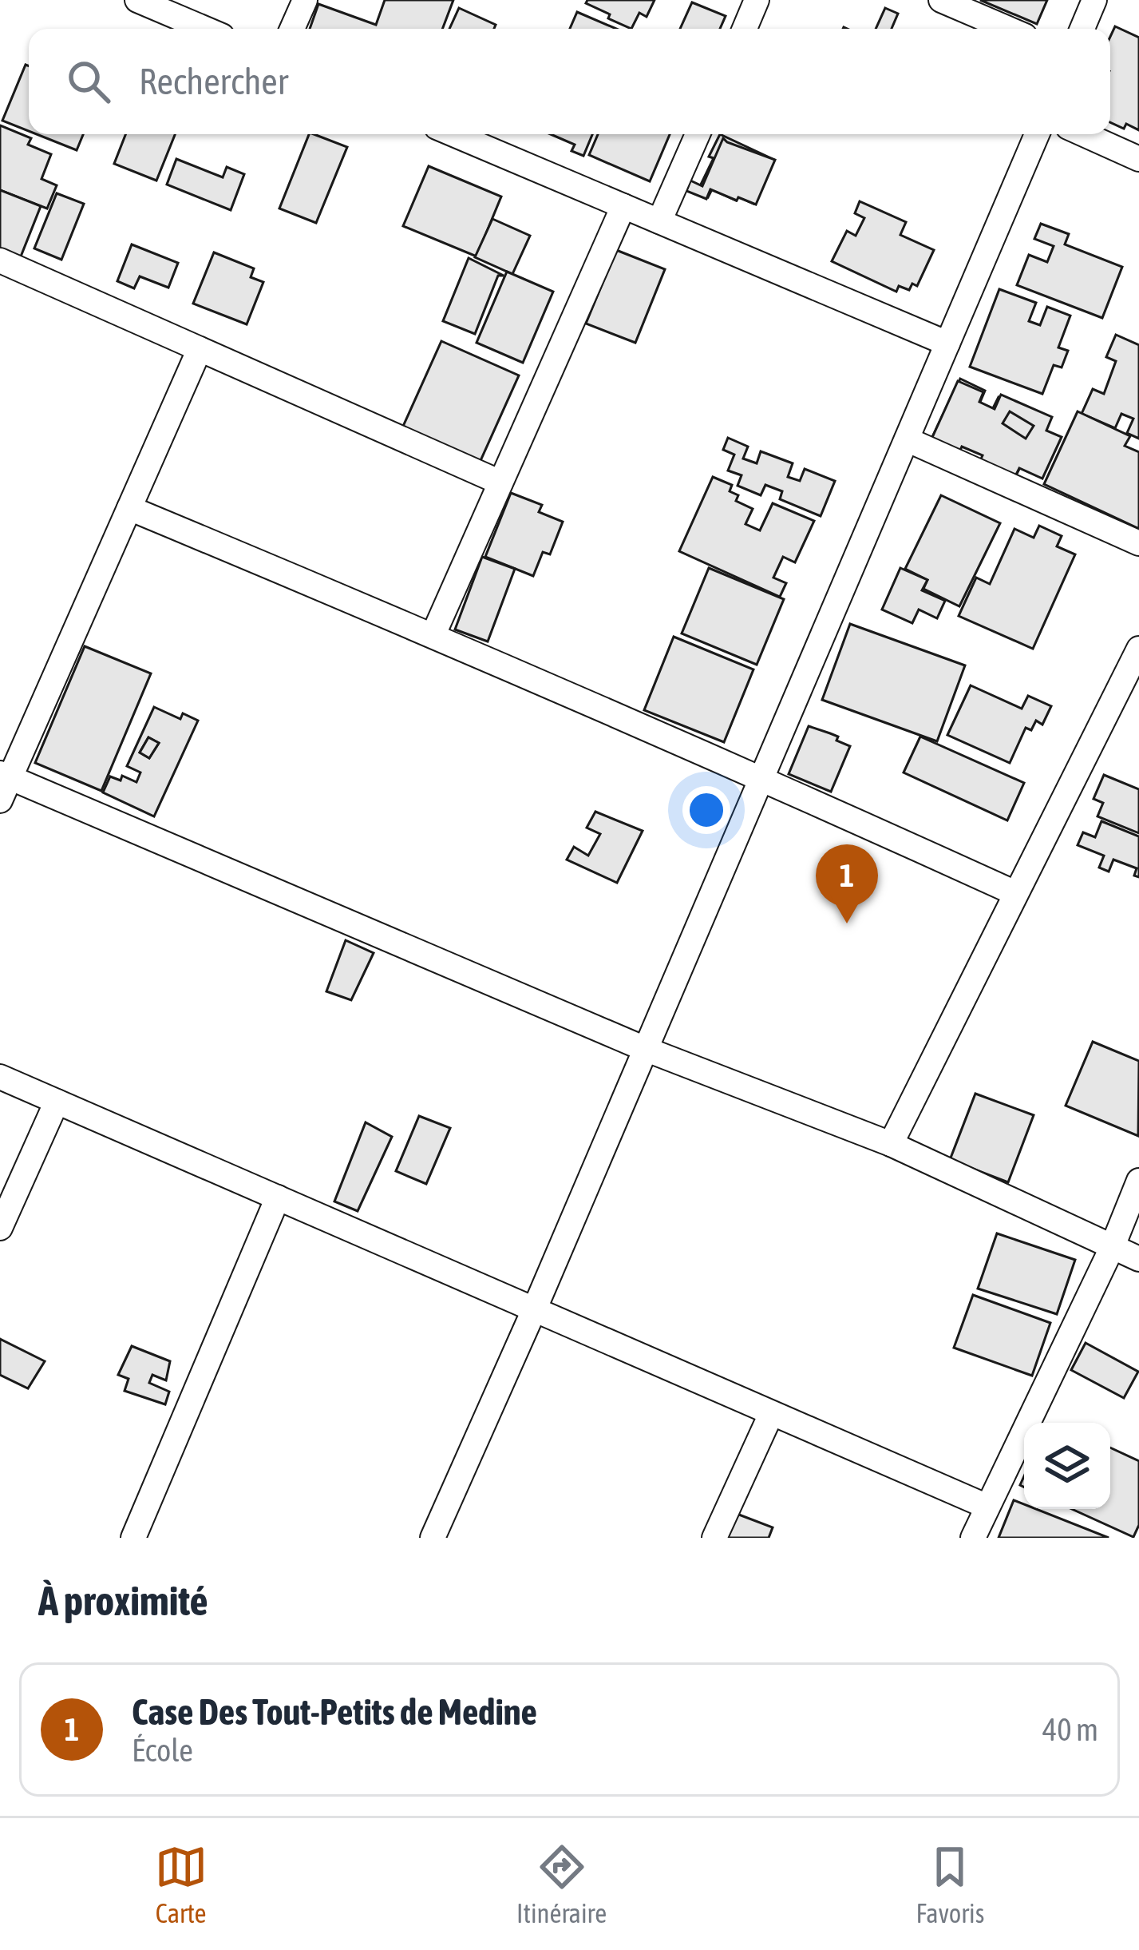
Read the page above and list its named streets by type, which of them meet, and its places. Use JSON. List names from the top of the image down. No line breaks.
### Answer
{"page":{"search":"Rechercher","pins":"1","heading":"À proximité","list":[{"mark":"1","name":"Case Des Tout-Petits de Medine","note":"École","value":"40 m"}],"nav":["Carte","Itinéraire","Favoris"]}}
